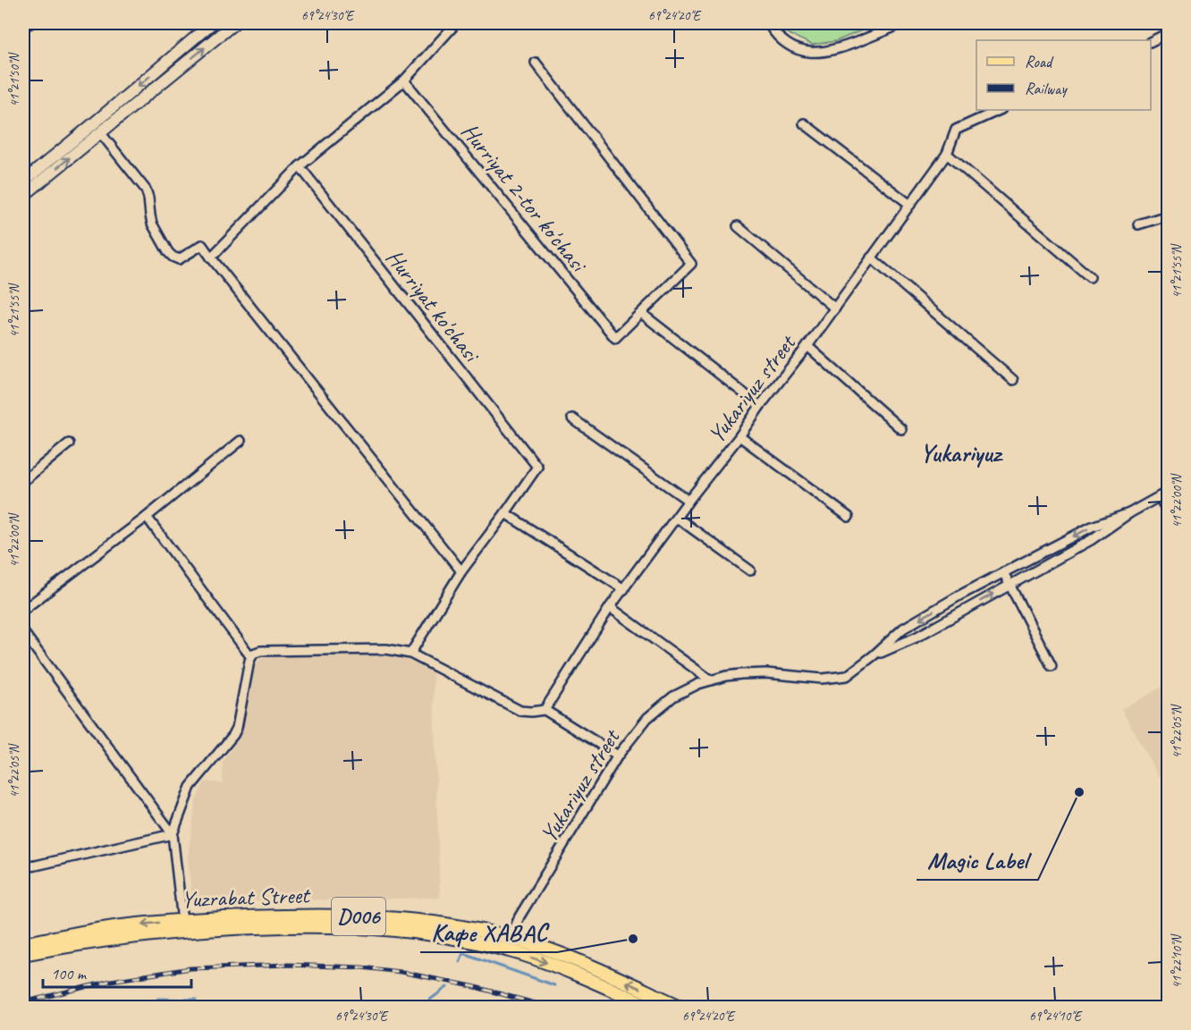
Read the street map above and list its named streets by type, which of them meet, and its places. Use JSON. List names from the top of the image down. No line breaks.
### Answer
{"streets":{"main road":["Yuzrabat Street","D006"],"street":["Hurriyat 2-tor ko'chasi","Hurriyat ko'chasi","Yukariyuz street"]},"crossings":[["Yukariyuz street","Yuzrabat Street"]],"districts":["Yukariyuz"],"places":["Magic Label","Кафе ХАВАС"],"legend":["Road","Railway"],"scale_bar":"100 m","coordinates":["69°24'30\"E","69°24'20\"E","41°21'50\"N","41°21'55\"N","41°22'00\"N","41°22'05\"N","41°22'10\"N","69°24'10\"E"]}
